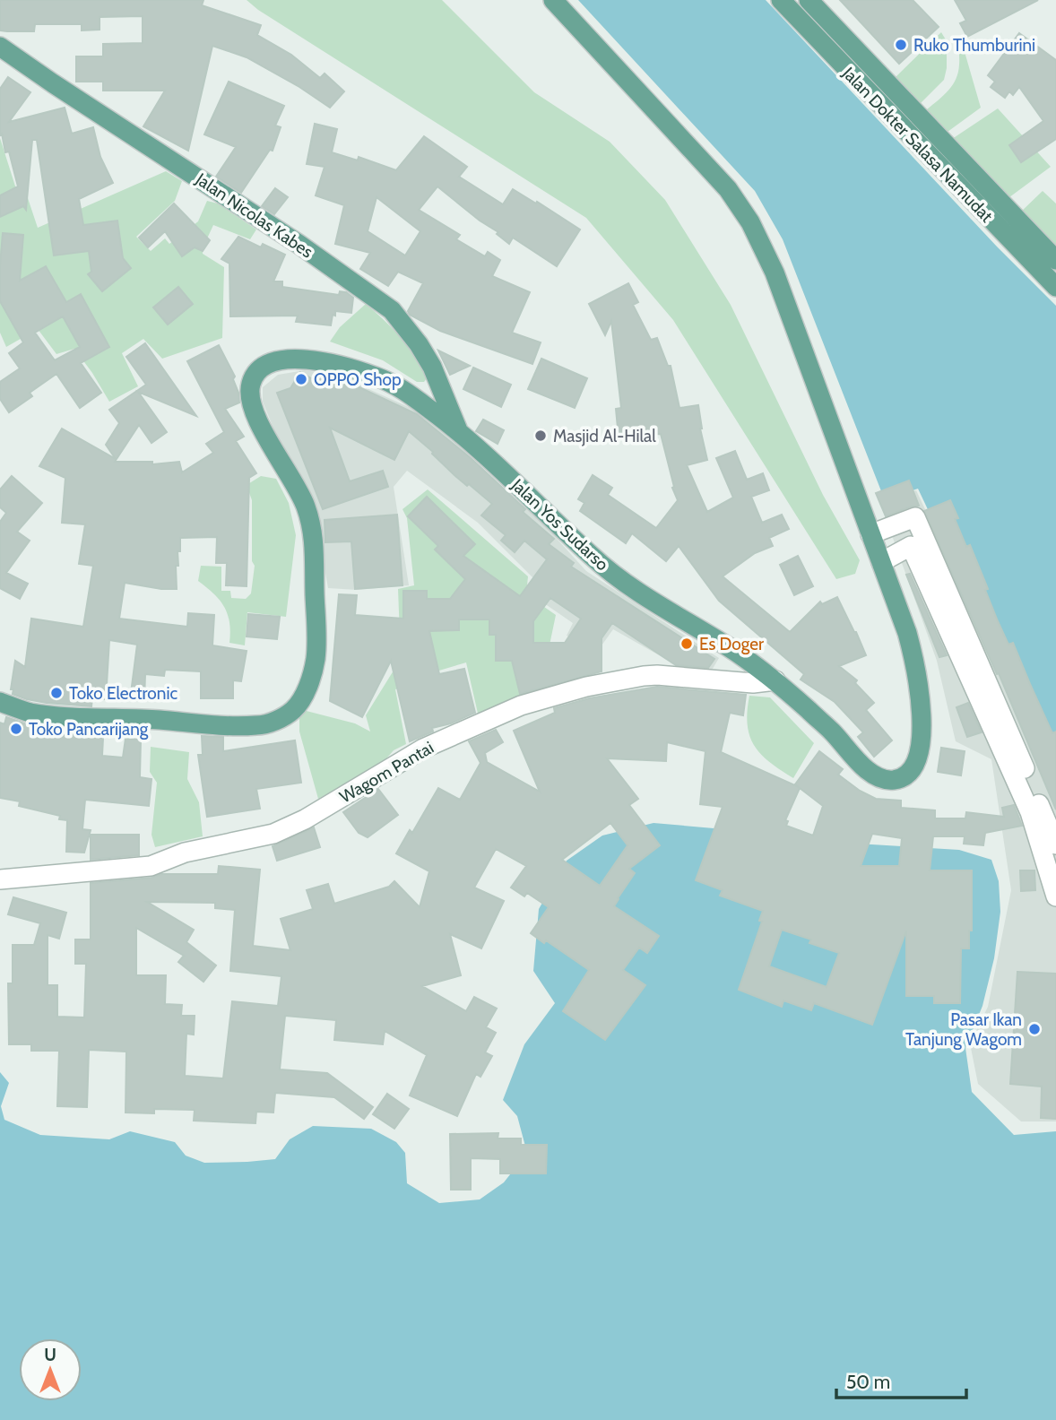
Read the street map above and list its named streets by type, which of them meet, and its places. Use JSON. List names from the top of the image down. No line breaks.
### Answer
{"streets":{"main road":["Jalan Dokter Salasa Namudat","Jalan Nicolas Kabes","Jalan Yos Sudarso"],"street":["Wagom Pantai"]},"crossings":[["Jalan Nicolas Kabes","Jalan Yos Sudarso"],["Jalan Yos Sudarso","Wagom Pantai"]],"places":["Ruko Thumburini","OPPO Shop","Masjid Al-Hilal","Es Doger","Toko Electronic","Toko Pancarijang","Pasar Ikan Tanjung Wagom"],"scale_bar":"50 m","north":"top"}
